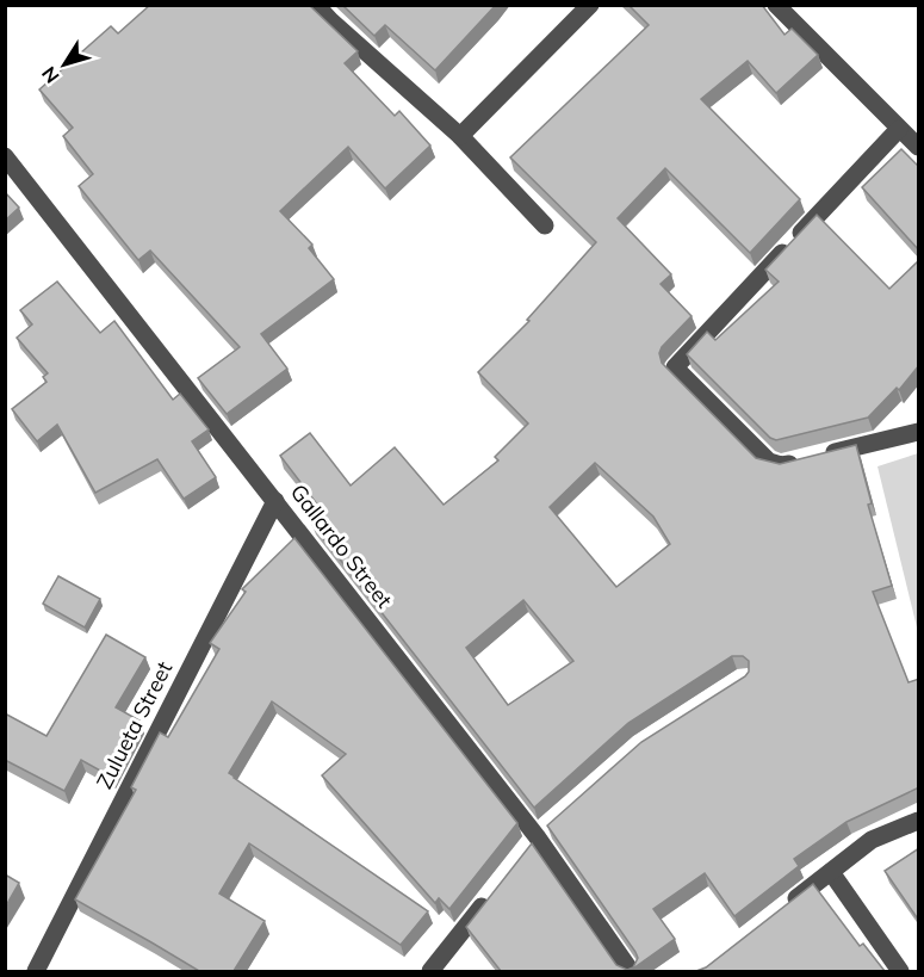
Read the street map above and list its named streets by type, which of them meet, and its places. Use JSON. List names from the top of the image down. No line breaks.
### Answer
{"streets":{"street":["Gallardo Street","Zulueta Street"]},"crossings":[["Gallardo Street","Zulueta Street"]],"north":"bottom left"}
